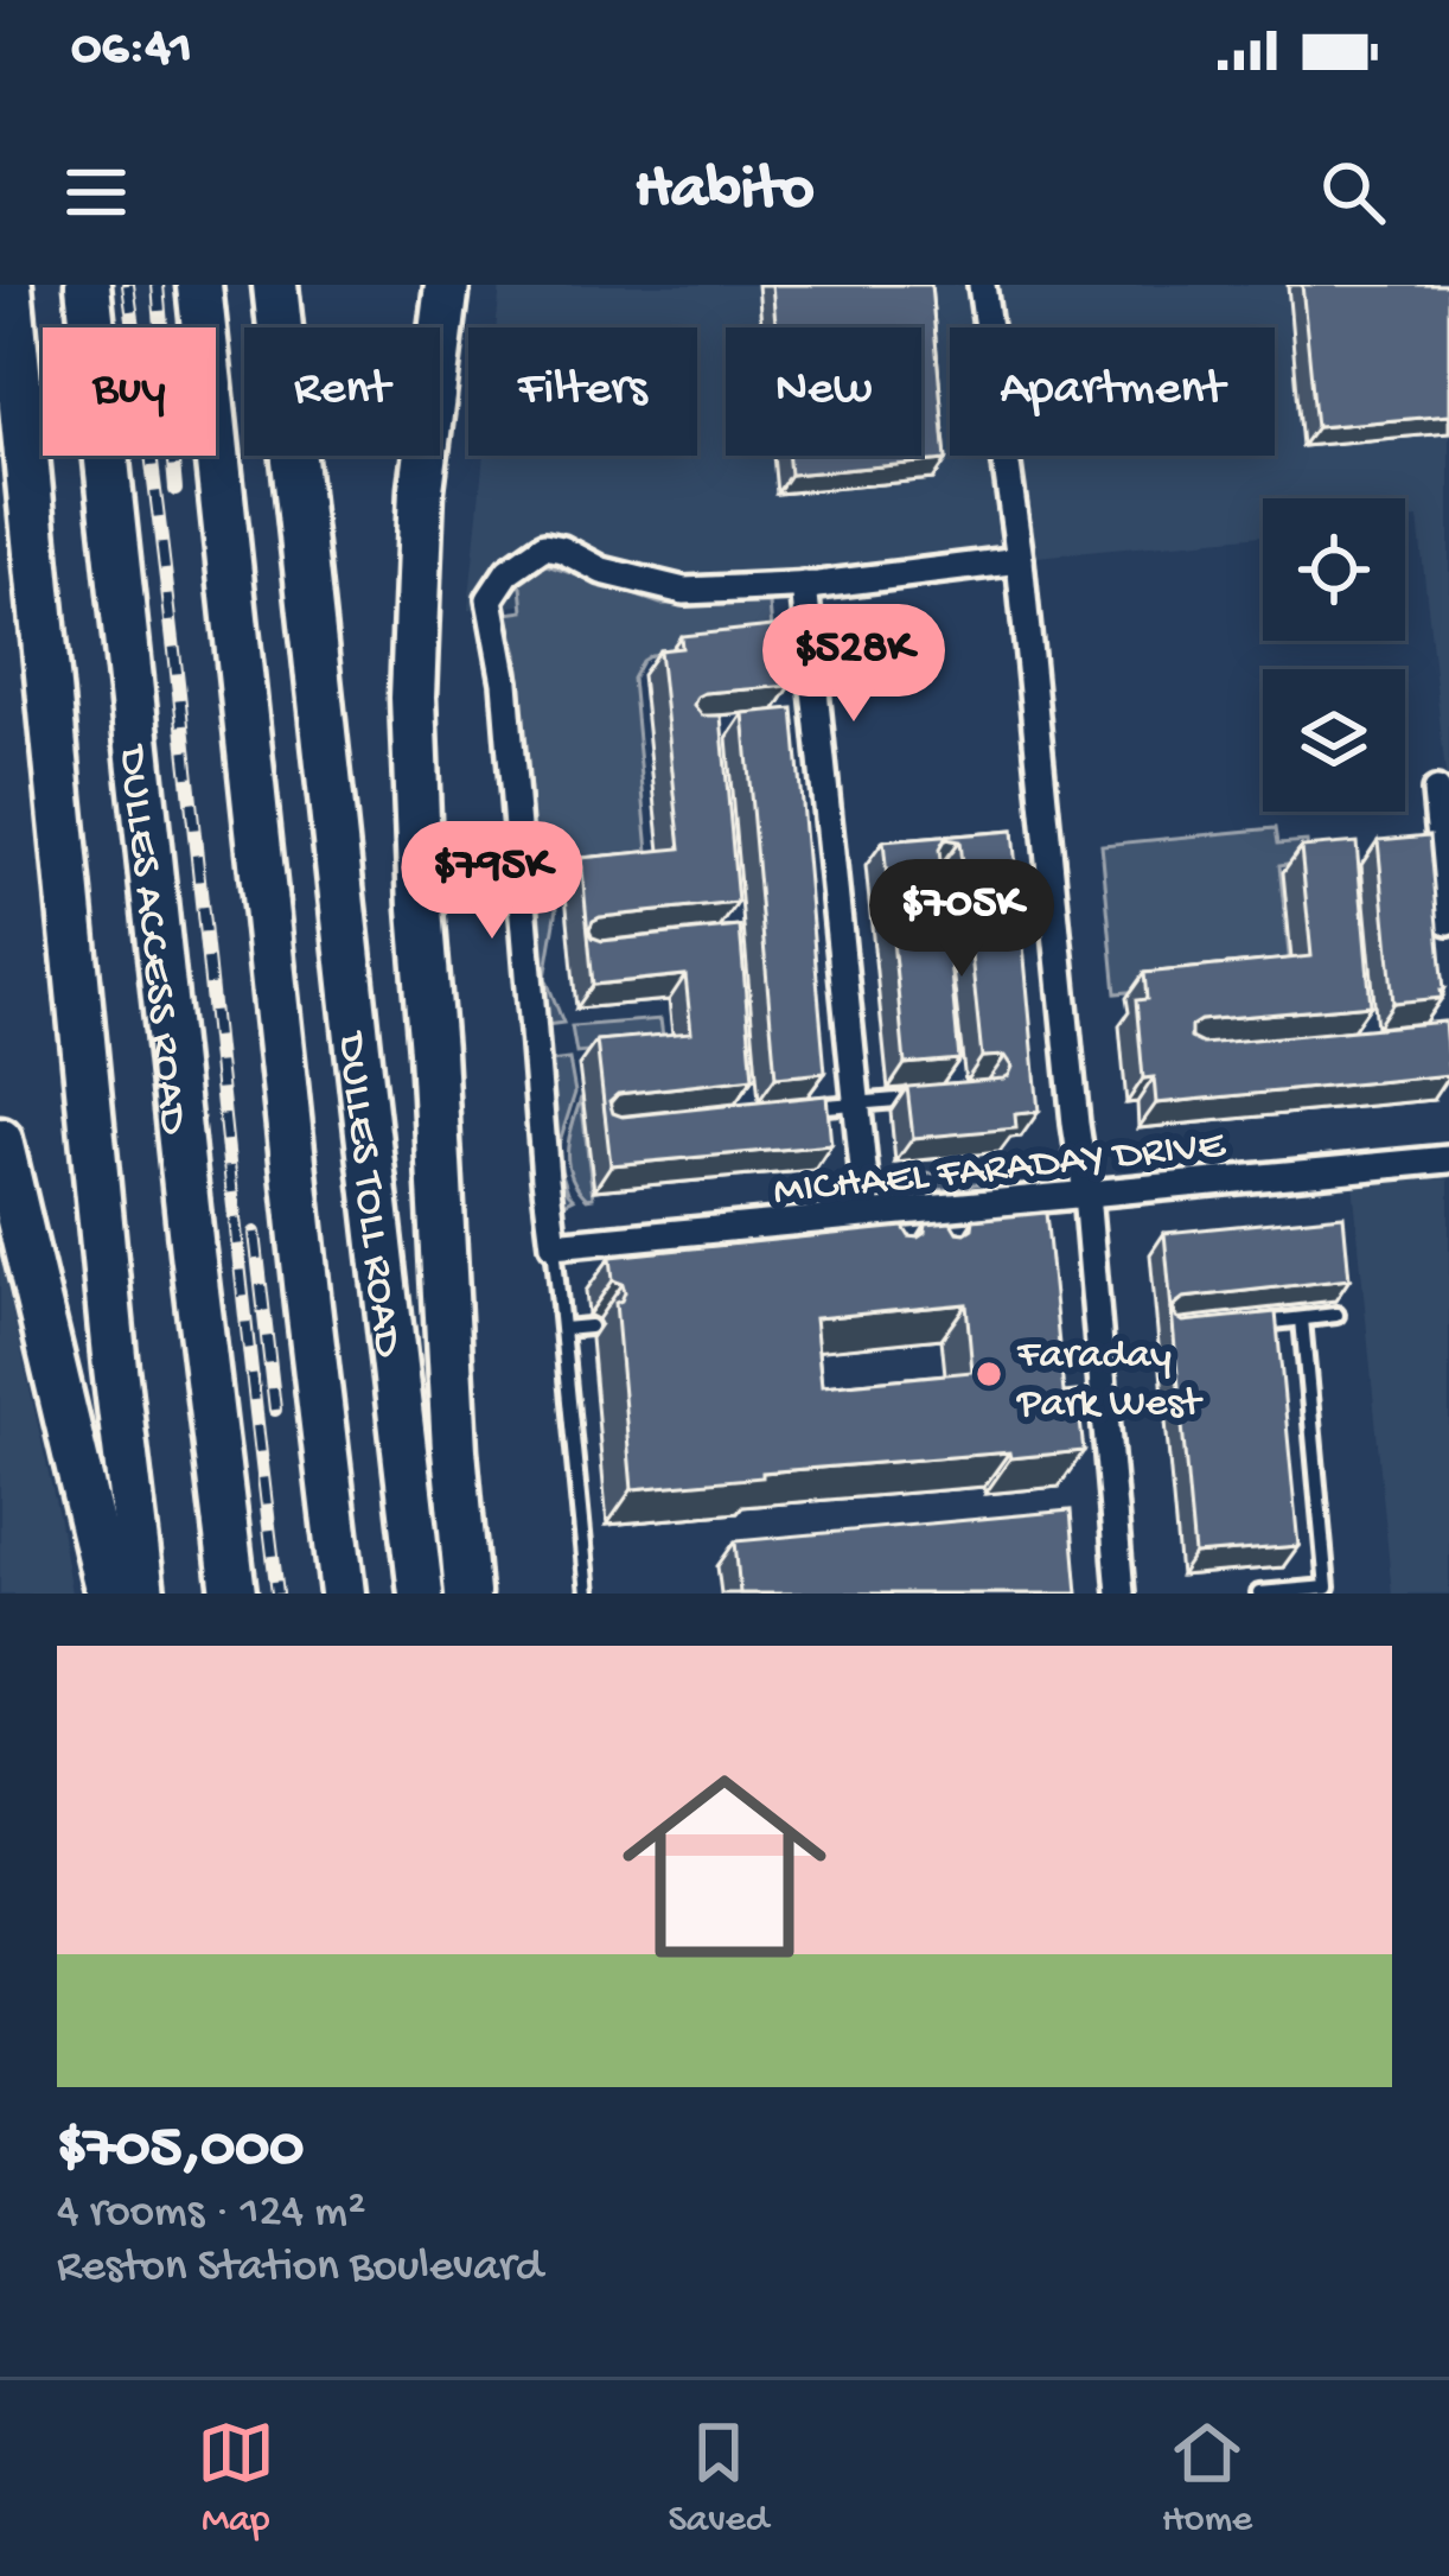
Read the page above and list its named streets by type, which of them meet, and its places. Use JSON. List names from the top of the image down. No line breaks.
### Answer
{"streets":{"highway":["DULLES ACCESS ROAD","DULLES TOLL ROAD"],"street":["MICHAEL FARADAY DRIVE"]},"places":["Faraday Park West"],"page":{"status":"06:41","header":"Habito","chip":["Buy","Rent","Filters","New","Apartment"],"price":["$528K","$795K","$705K"],"list":[{"name":"$705,000","note":"4 rooms · 124 m² · Reston Station Boulevard"}],"tabs":["Map","Saved","Home"]}}
